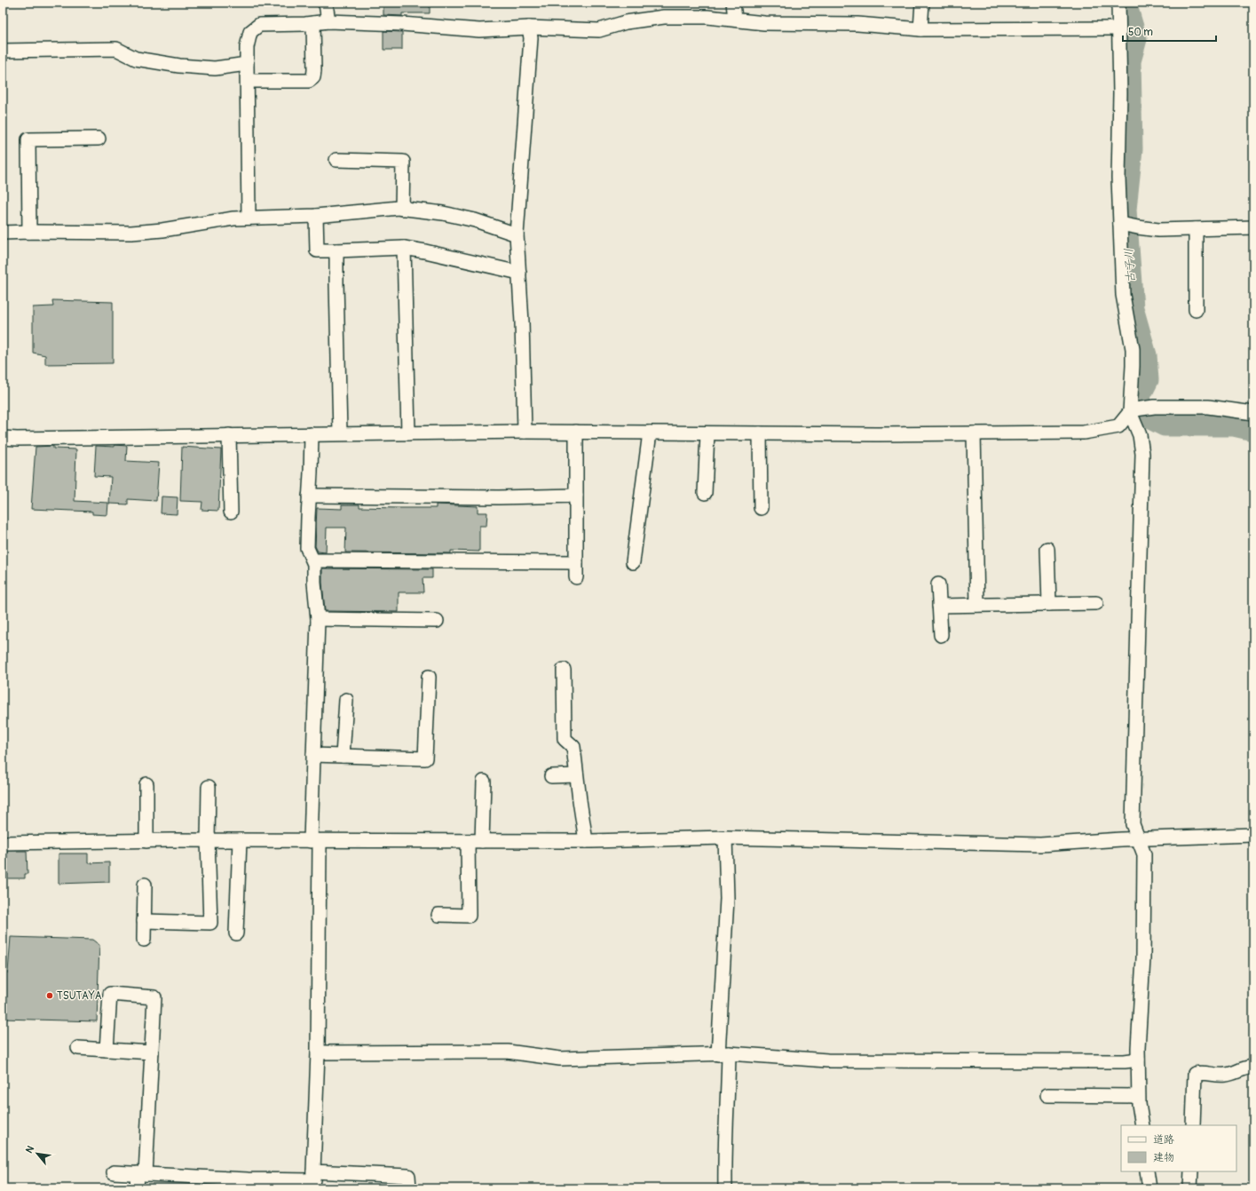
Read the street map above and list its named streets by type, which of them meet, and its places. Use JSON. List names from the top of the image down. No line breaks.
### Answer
{"water":["古子川"],"places":["TSUTAYA"],"legend":["道路","建物"],"scale_bar":"50 m","north":"top left"}
